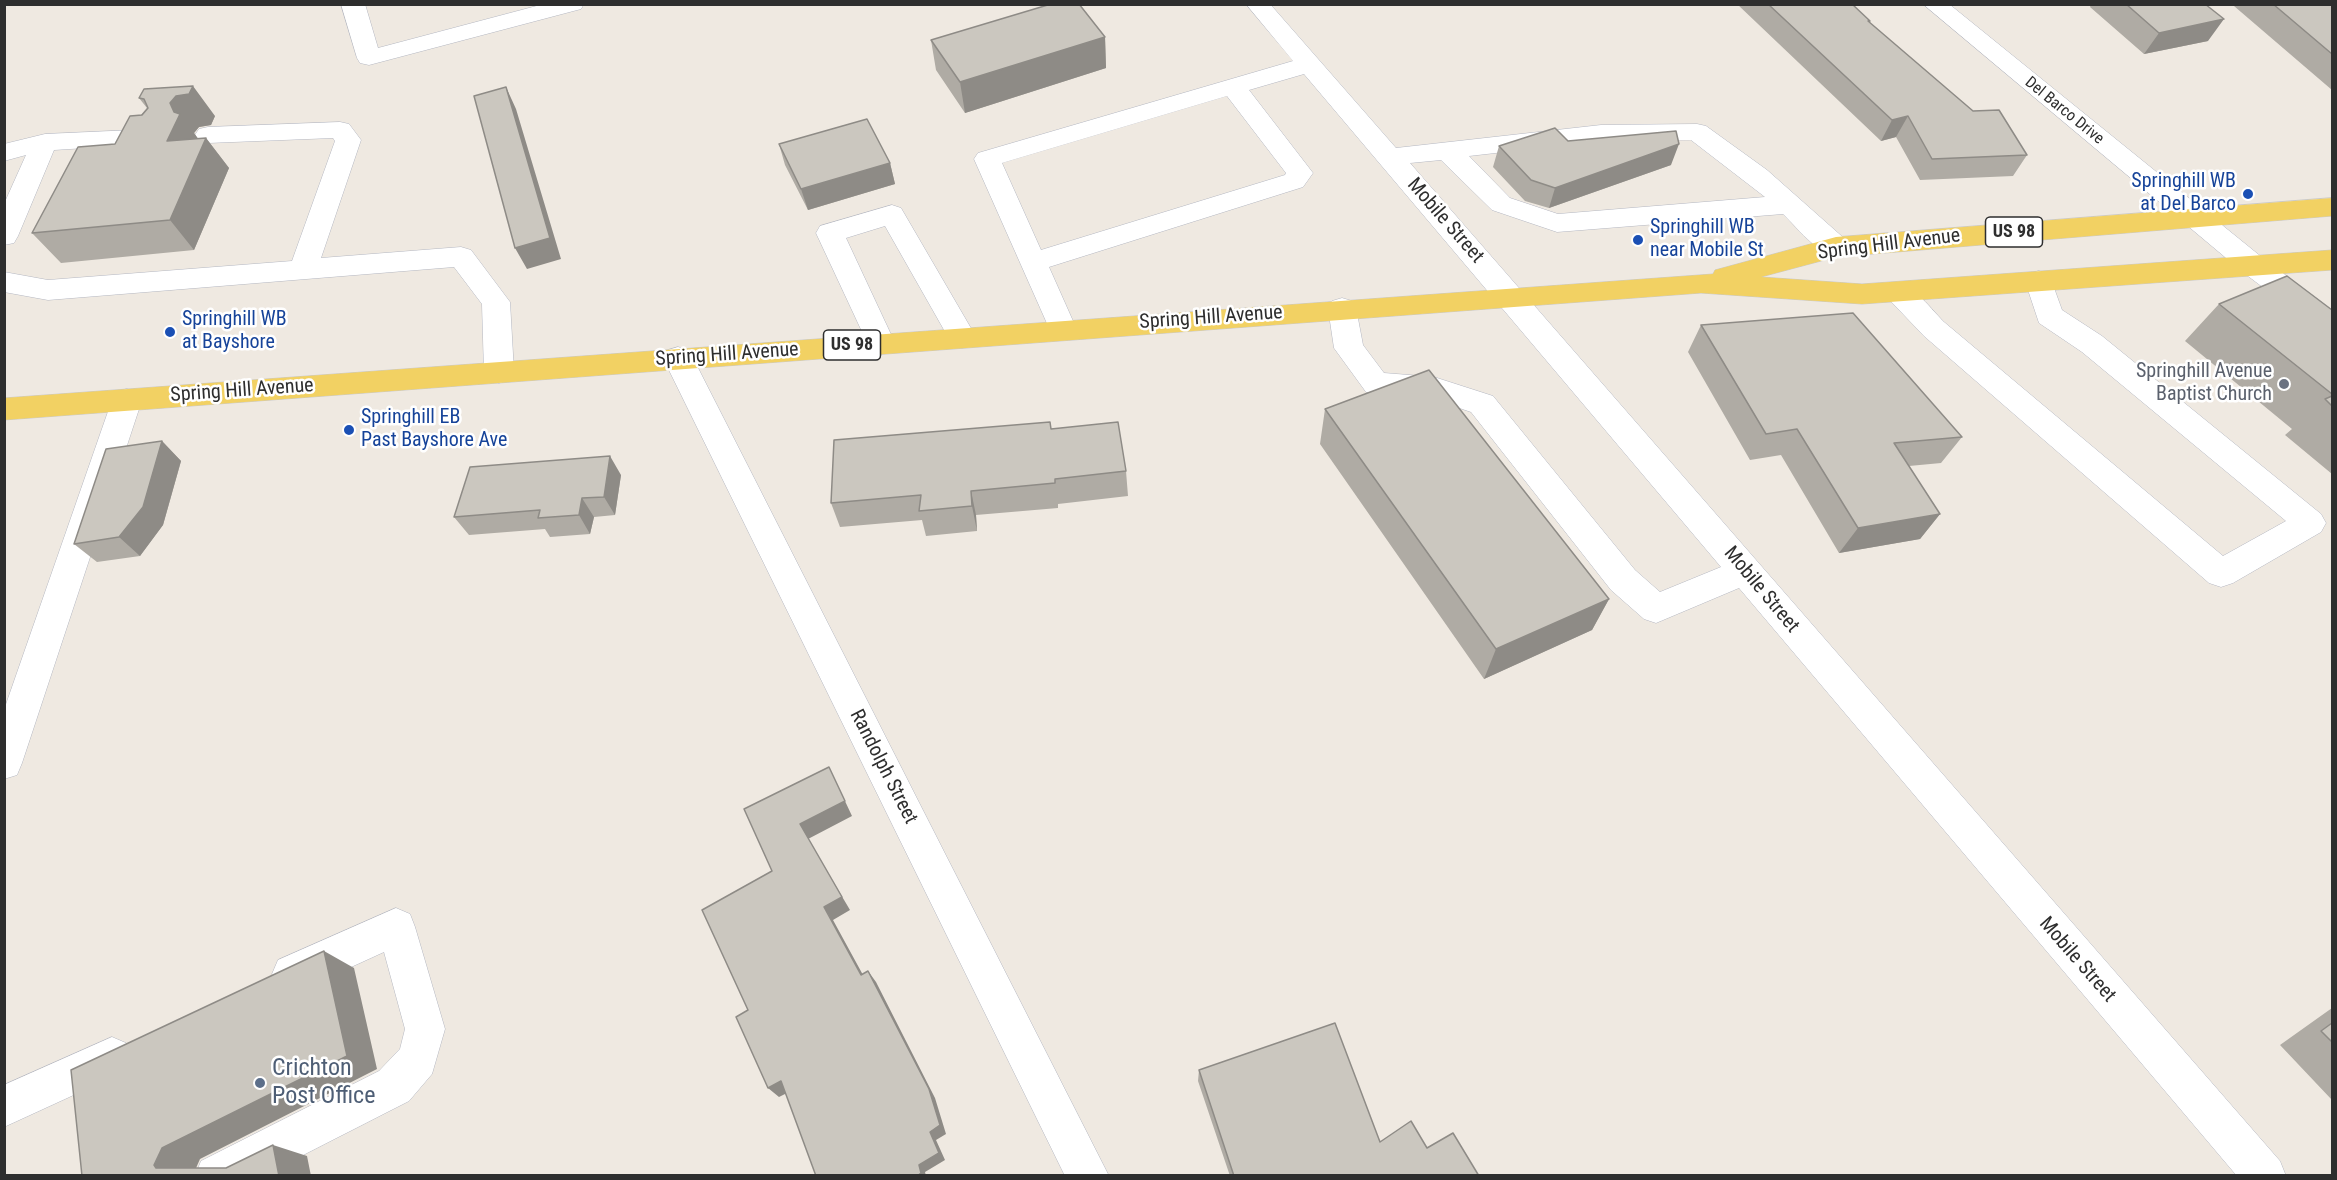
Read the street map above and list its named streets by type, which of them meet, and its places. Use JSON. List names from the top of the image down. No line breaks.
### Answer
{"streets":{"main road":["US 98","Spring Hill Avenue"],"street":["Del Barco Drive","Mobile Street","Randolph Street"]},"crossings":[["Del Barco Drive","Spring Hill Avenue"],["Mobile Street","Spring Hill Avenue"],["Spring Hill Avenue","Randolph Street"]],"places":["Springhill WB at Del Barco","Springhill WB near Mobile St","Springhill WB at Bayshore","Springhill Avenue Baptist Church","Springhill EB Past Bayshore Ave","Crichton Post Office"]}
